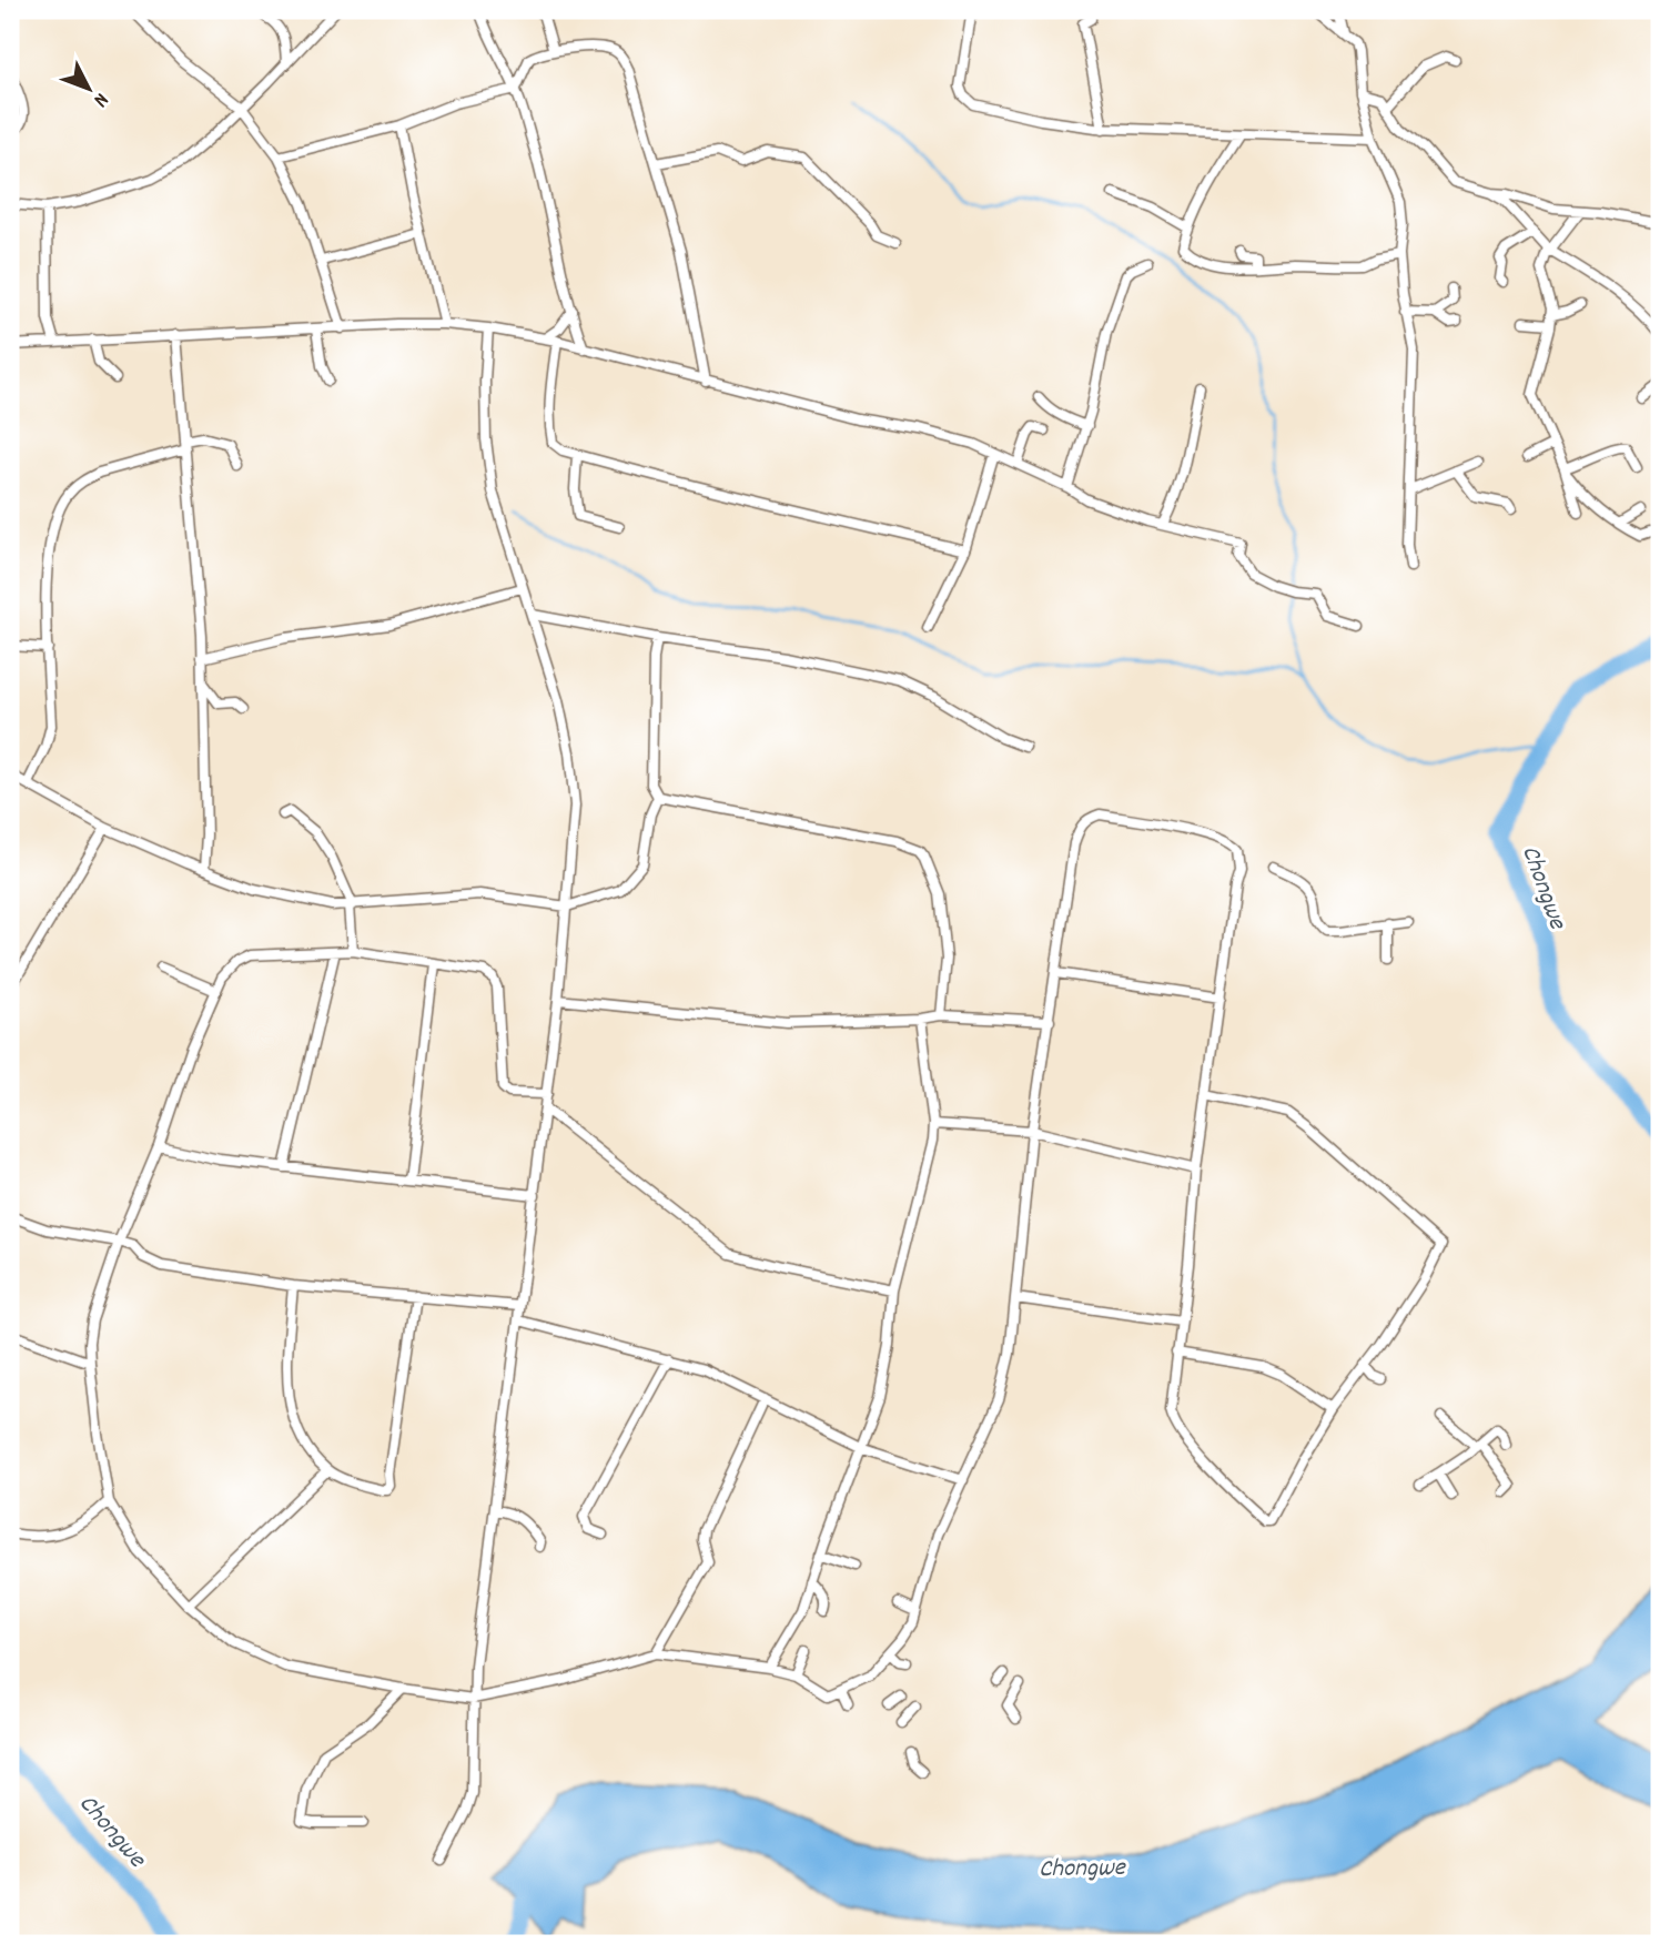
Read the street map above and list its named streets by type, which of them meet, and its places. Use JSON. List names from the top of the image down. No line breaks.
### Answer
{"water":["Chongwe"],"north":"bottom right"}
